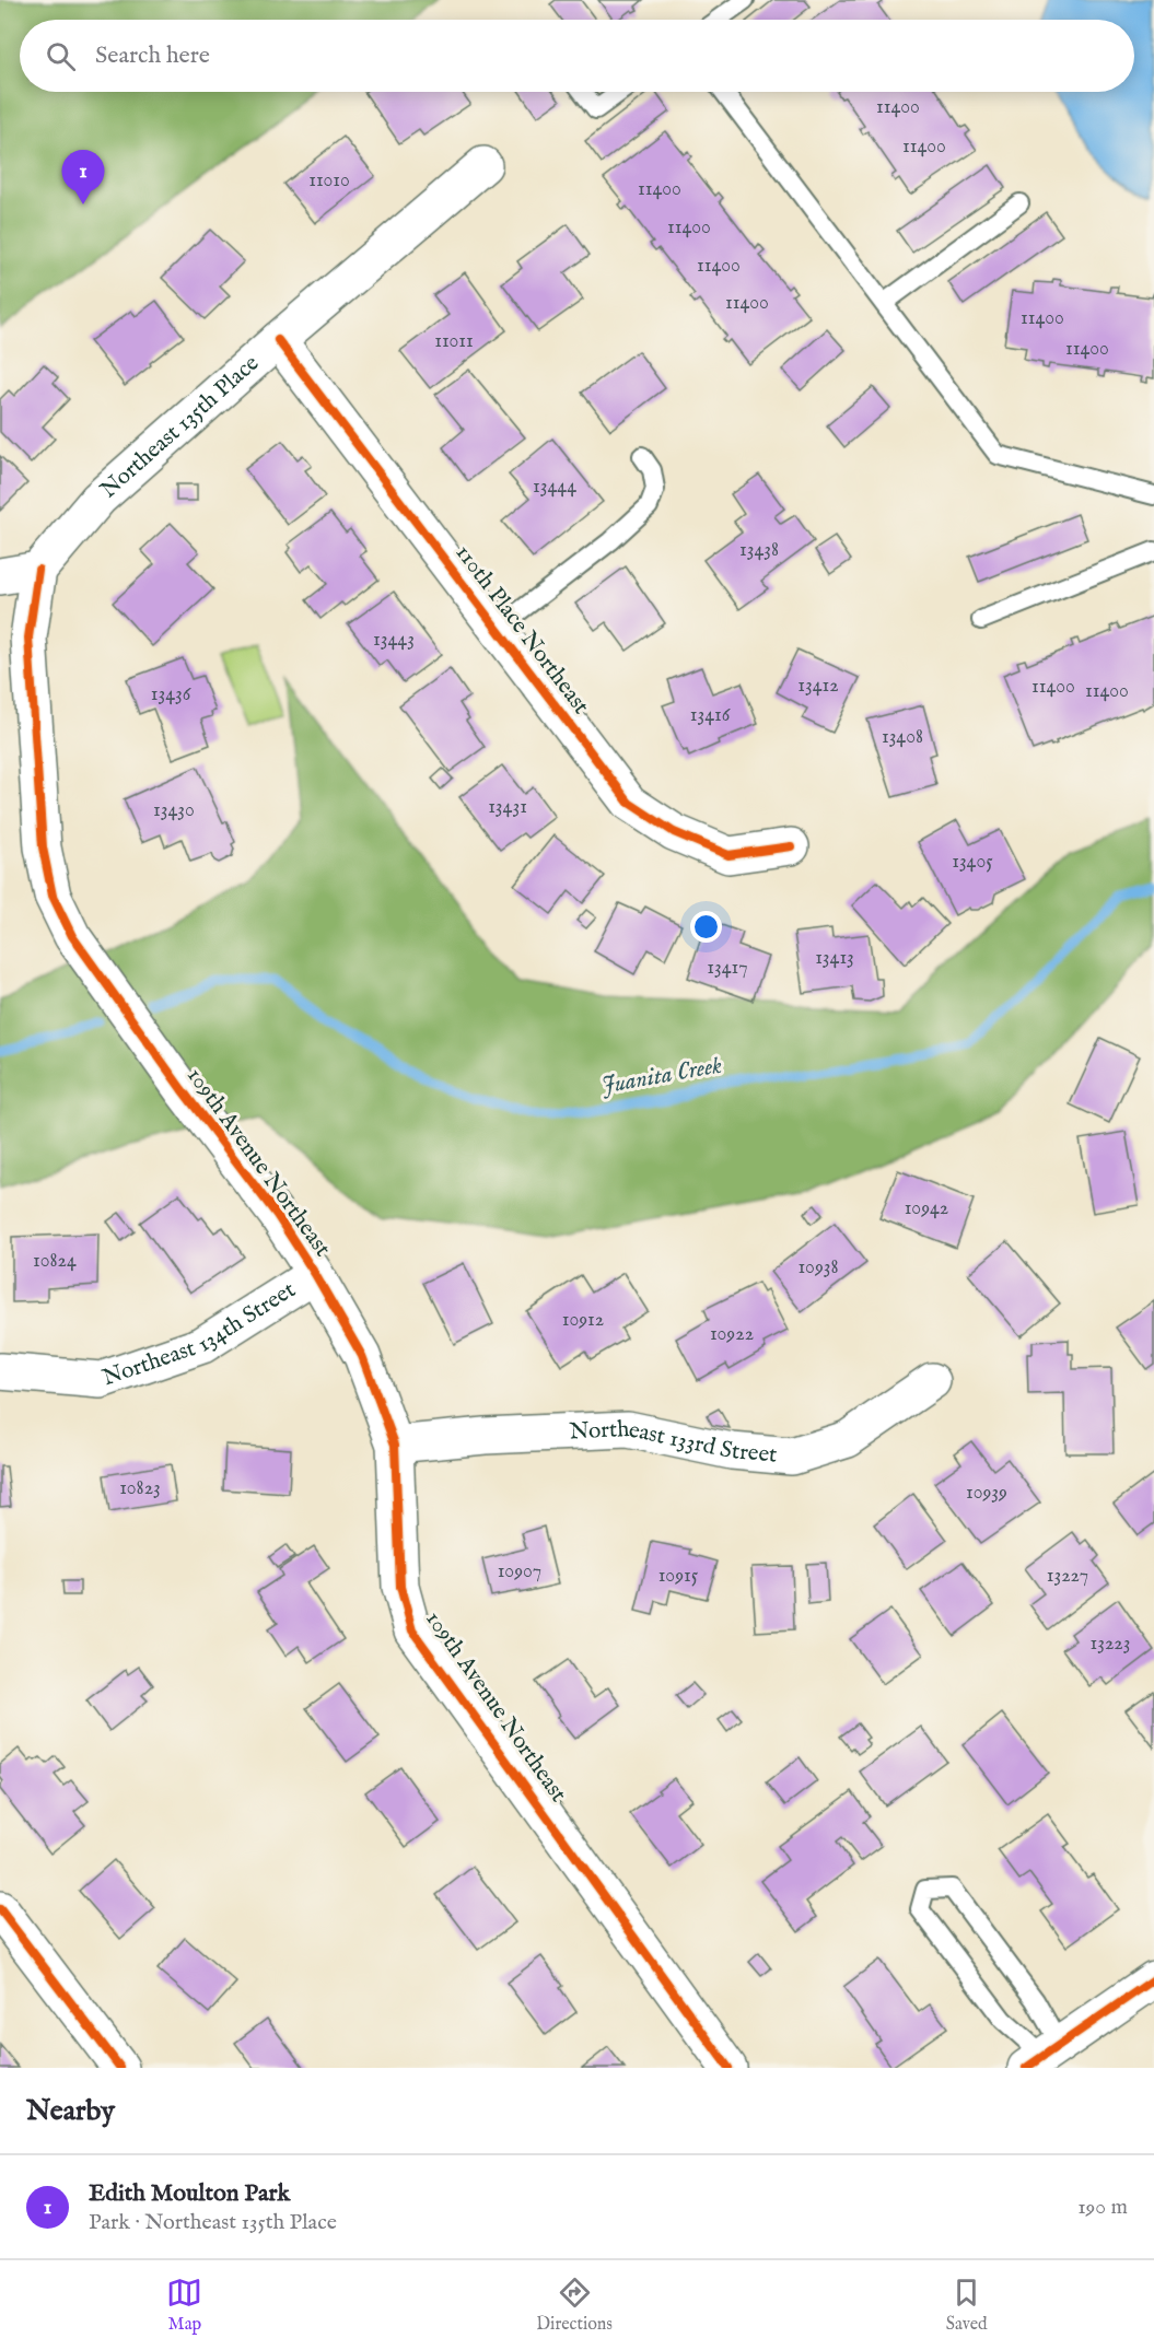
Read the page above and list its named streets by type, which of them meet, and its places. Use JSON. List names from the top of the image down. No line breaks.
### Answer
{"streets":{"street":["Northeast 135th Place","110th Place Northeast","109th Avenue Northeast","Northeast 134th Street","Northeast 133rd Street"]},"crossings":[["Northeast 135th Place","110th Place Northeast"],["Northeast 135th Place","109th Avenue Northeast"],["109th Avenue Northeast","Northeast 134th Street"],["109th Avenue Northeast","Northeast 133rd Street"]],"water":["Juanita Creek"],"house_numbers":["11400","11400","11010","11400","11400","11400","11400","11400","11011","11400","13444","13438","13443","13412","11400","11400","13436","13416","13408","13431","13430","13405","13413","13417","10942","10824","10938","10912","10922","10823","10939","10907","10915","13227","13223"],"page":{"search":"Search here","pins":"1","heading":"Nearby","list":[{"mark":"1","name":"Edith Moulton Park","note":"Park · Northeast 135th Place","value":"190 m"}],"nav":["Map","Directions","Saved"]}}
